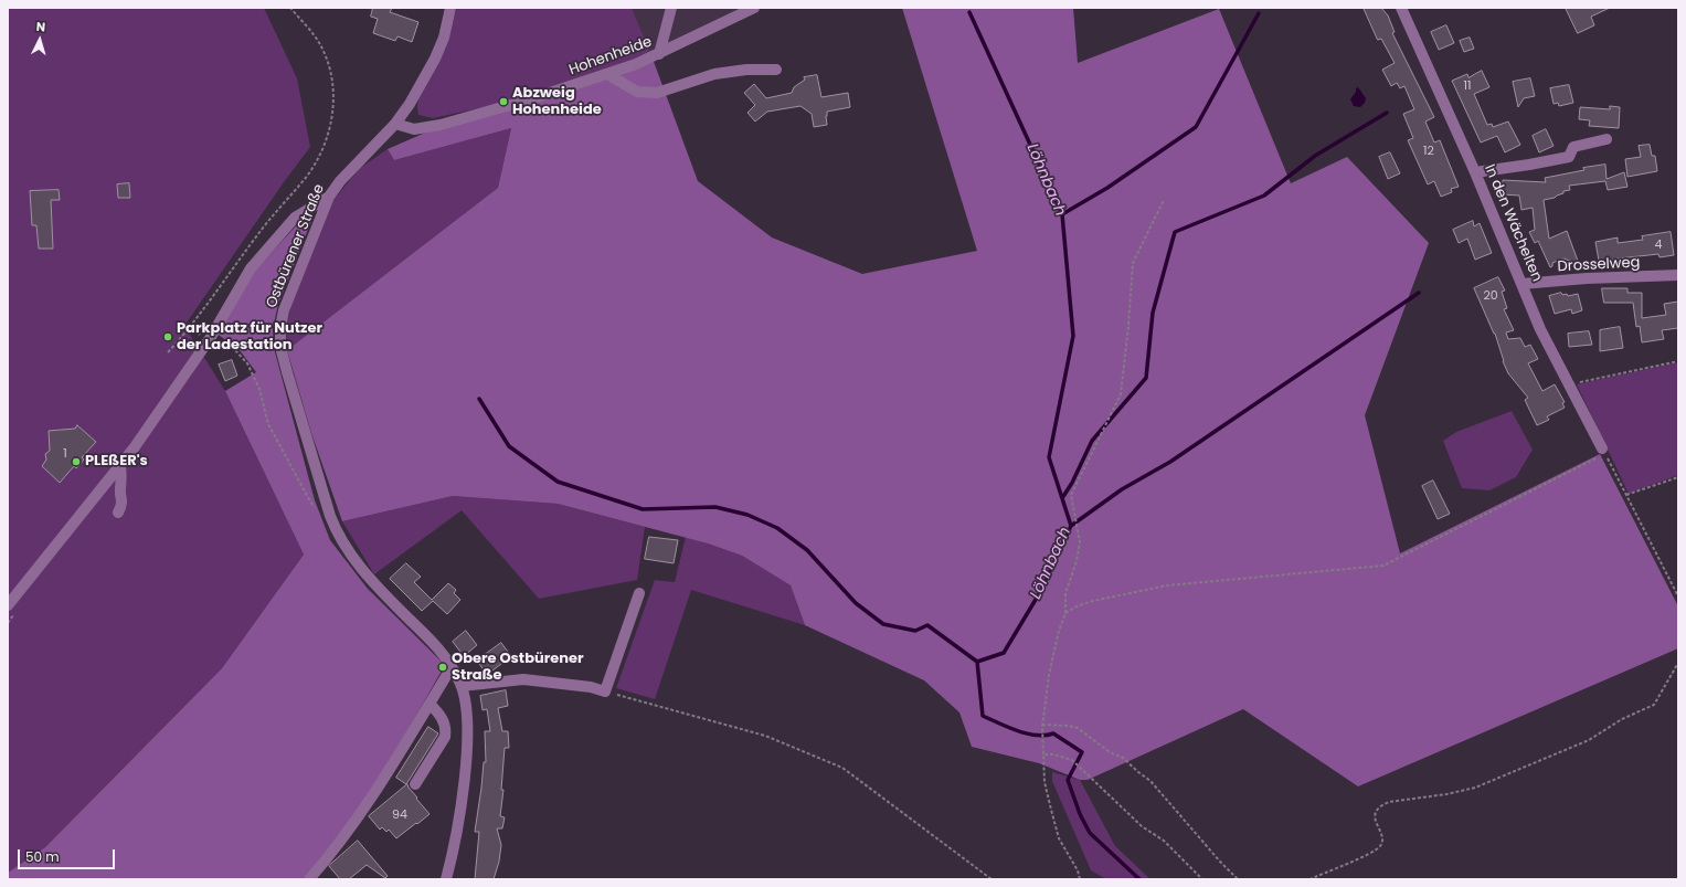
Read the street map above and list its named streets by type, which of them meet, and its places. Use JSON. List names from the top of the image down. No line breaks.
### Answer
{"streets":{"street":["Hohenheide","In den Wächelten","Ostbürener Straße","Drosselweg"]},"crossings":[["Hohenheide","Ostbürener Straße"],["In den Wächelten","Drosselweg"]],"water":["Löhnbach"],"places":["Abzweig Hohenheide","Parkplatz für Nutzer der Ladestation","PLEßER's","Obere Ostbürener Straße"],"house_numbers":["11","12","4","20","1","94"],"scale_bar":"50 m","north":"top"}
